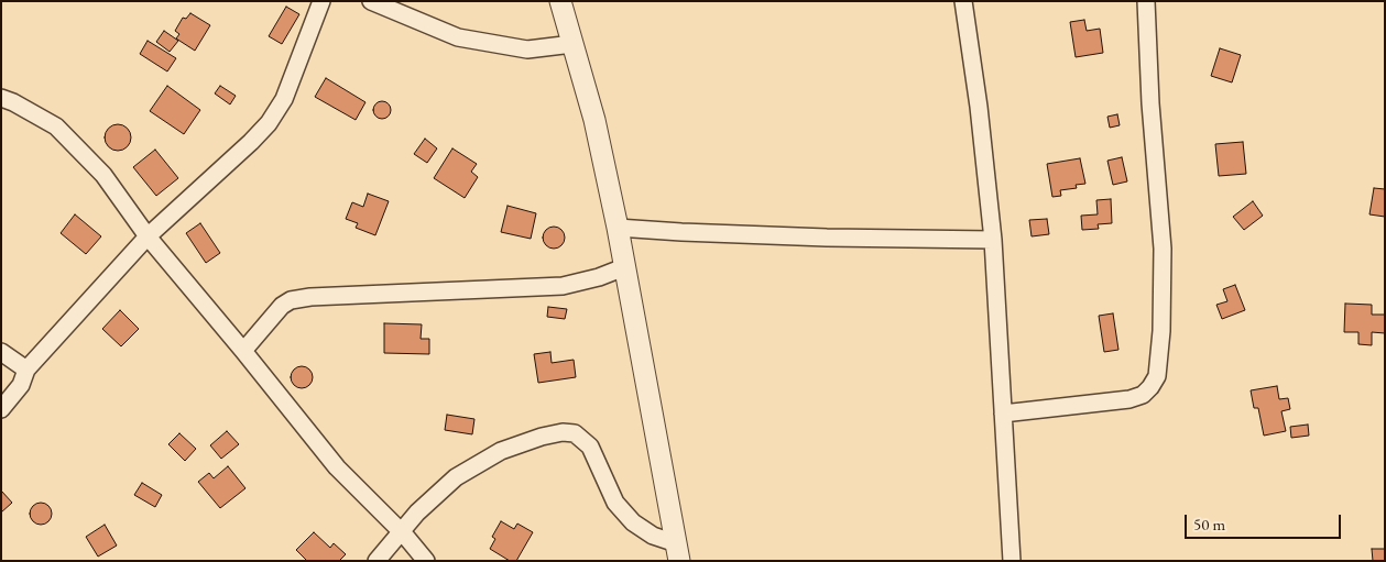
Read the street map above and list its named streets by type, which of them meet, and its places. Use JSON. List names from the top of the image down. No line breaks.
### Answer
{"scale_bar":"50 m"}
